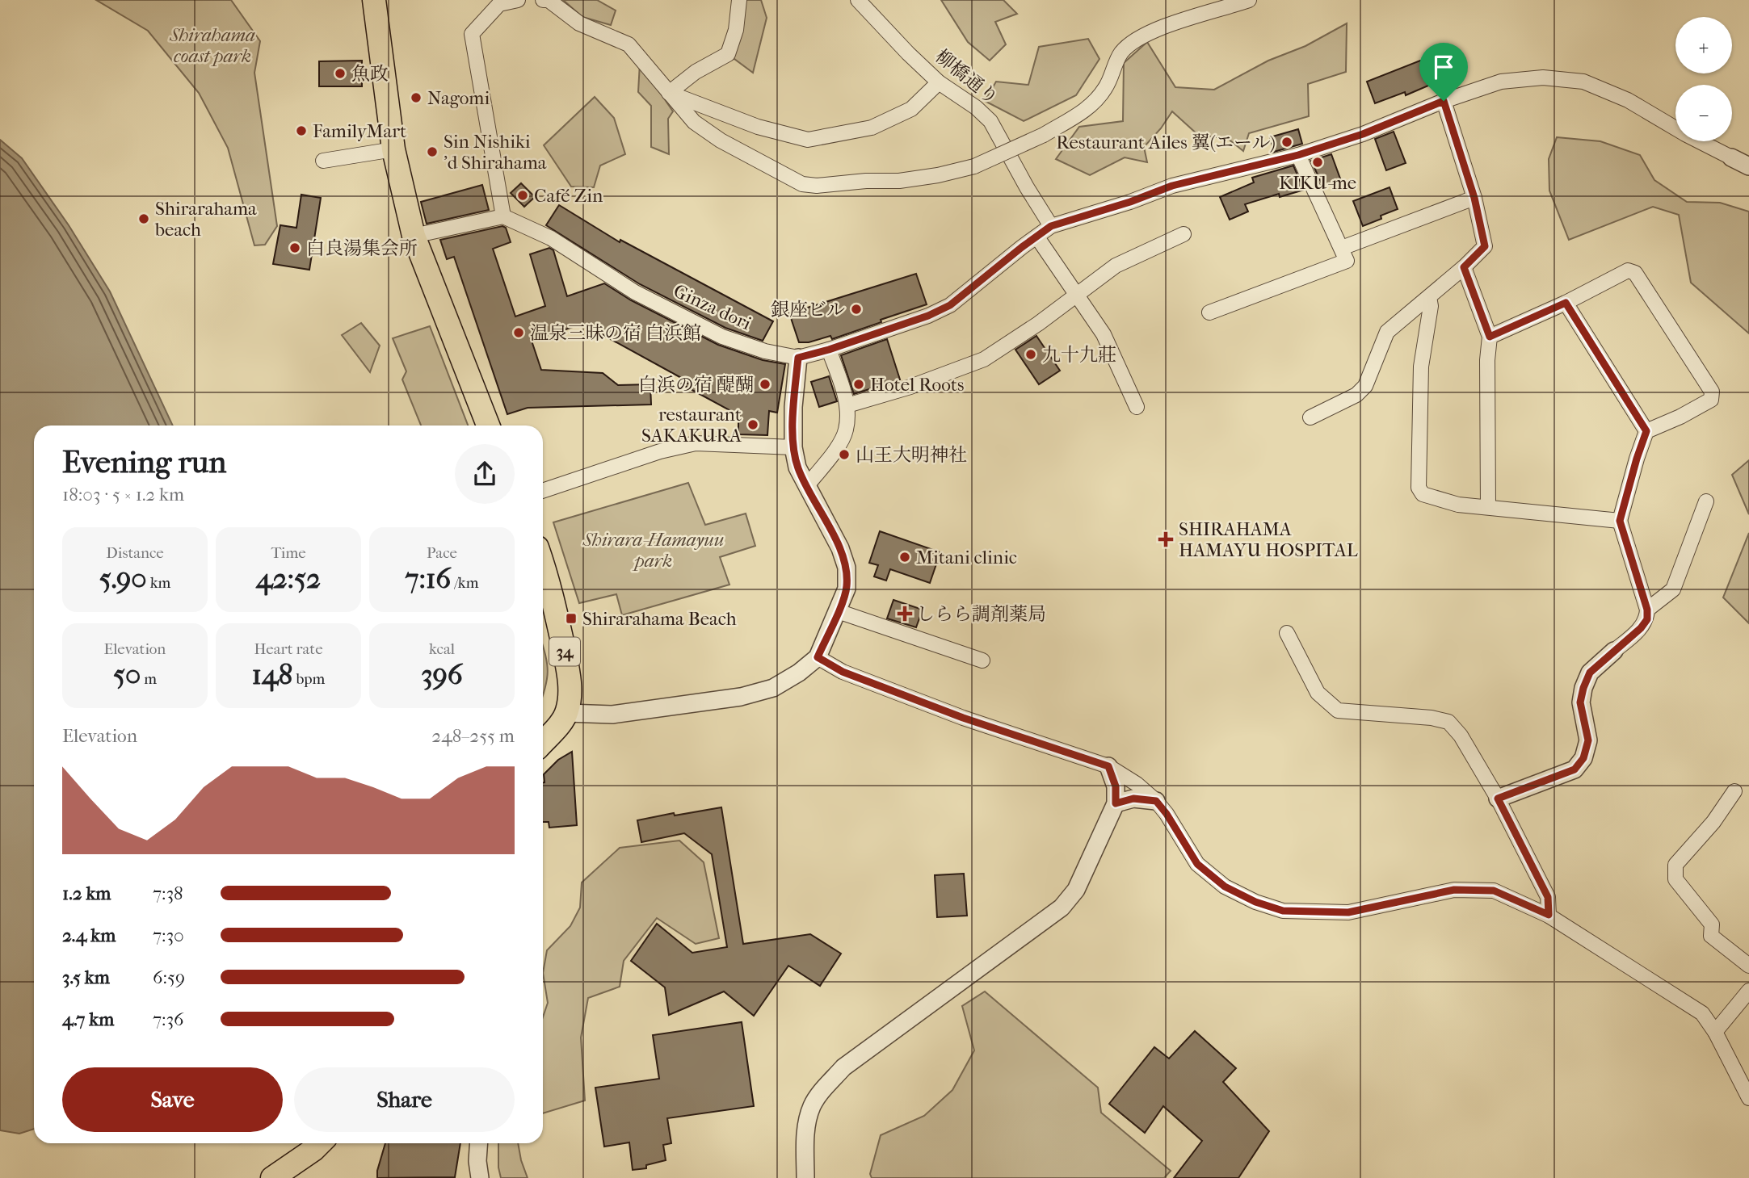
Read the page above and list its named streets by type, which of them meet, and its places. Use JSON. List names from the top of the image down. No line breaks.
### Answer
{"streets":{"main road":["34"],"street":["柳橋通り","Ginza dori"]},"crossings":[["柳橋通り","Ginza dori"]],"parks":["Shirahama coast park","Shirara-Hamayuu park"],"places":{"other":["魚政","Nagomi","FamilyMart","Restaurant Ailes 翼(エール)","Sin Nishiki 'd Shirahama","KIKU-me","Café Zin","Shirarahama beach","白良湯集会所","銀座ビル","温泉三昧の宿 白浜館","九十九莊","白浜の宿 醍醐","Hotel Roots","restaurant SAKAKURA","山王大明神社","Mitani clinic"],"health":["SHIRAHAMA HAMAYU HOSPITAL","しらら調剤薬局"],"transit":["Shirarahama Beach"]},"page":{"map_buttons":["+","−"],"heading":["Evening run","18:03 · 5 × 1.2 km"],"stats":[["Distance","5.90 km"],["Time","42:52"],["Pace","7:16 /km"],["Elevation","50 m"],["Heart rate","148 bpm"],["kcal","396"]],"chart":["Elevation","248–255 m"],"list":[{"name":"1.2 km","note":"7:38"},{"name":"2.4 km","note":"7:30"},{"name":"3.5 km","note":"6:59"},{"name":"4.7 km","note":"7:36"}],"buttons":["Save","Share"]}}
